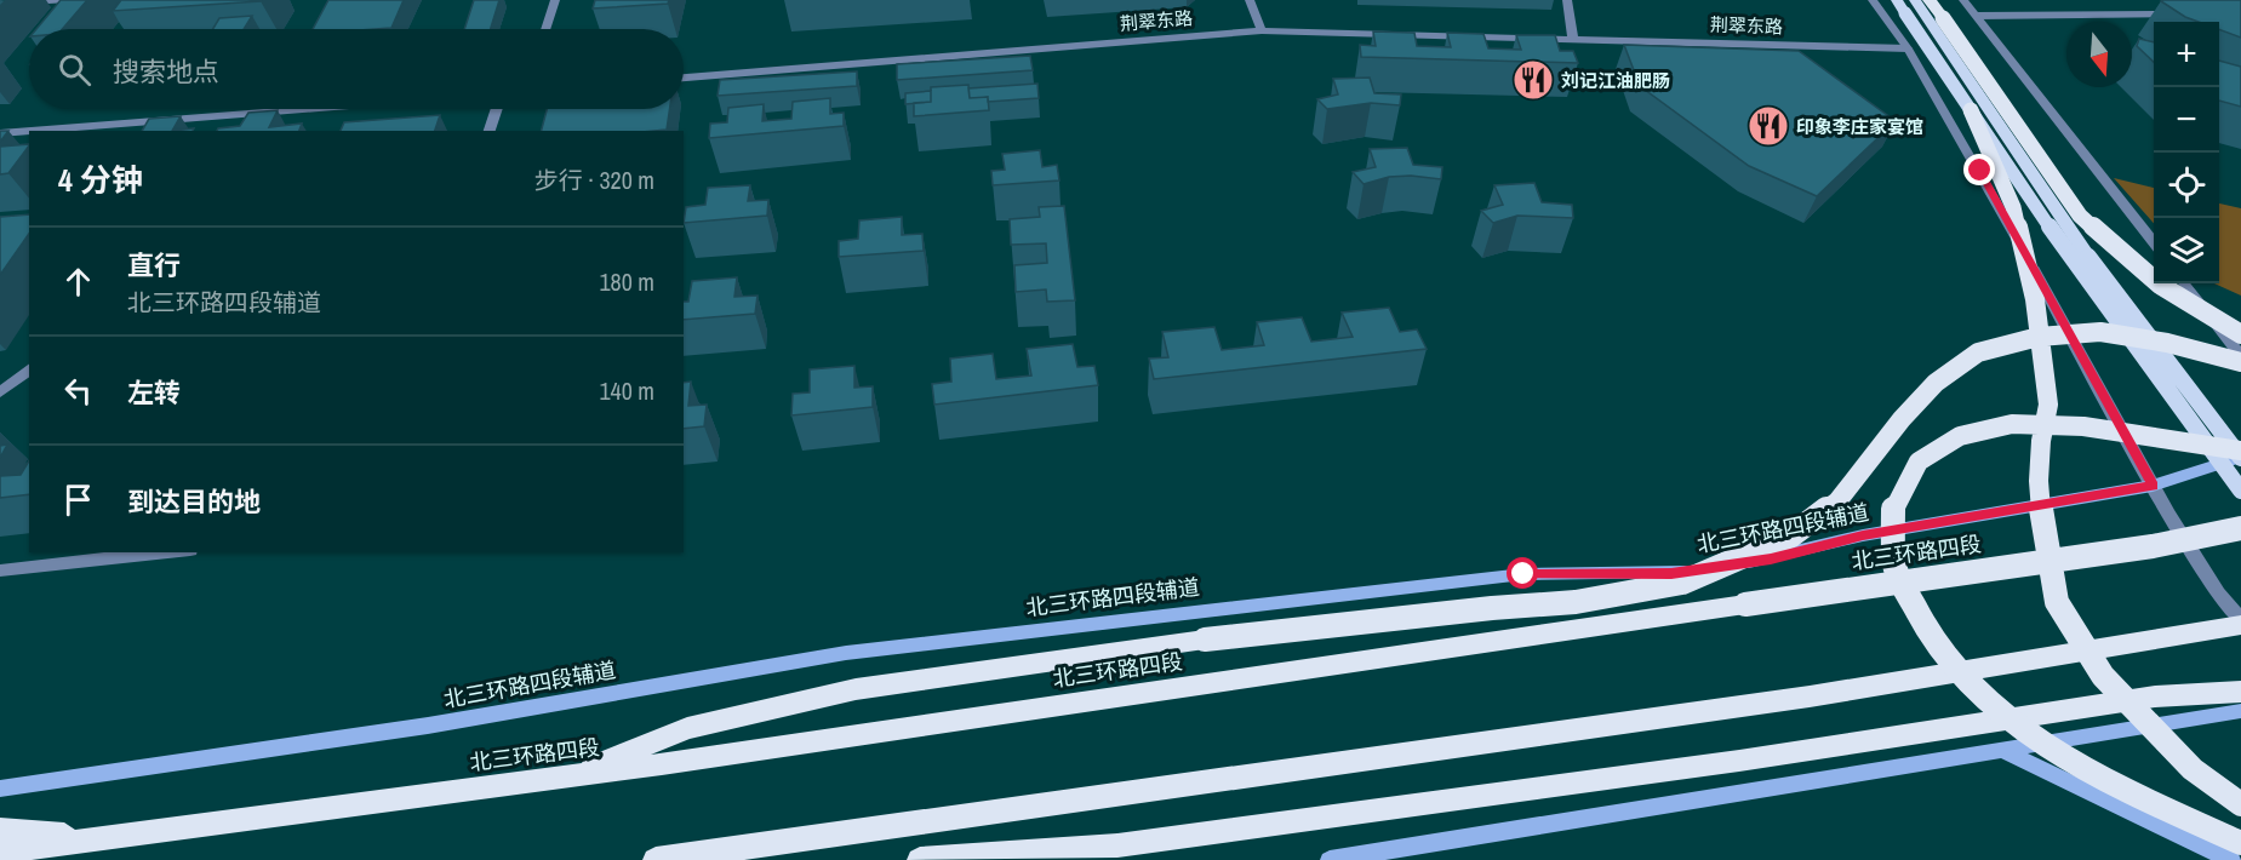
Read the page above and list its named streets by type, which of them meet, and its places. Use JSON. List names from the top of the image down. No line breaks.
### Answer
{"streets":{"highway":["北三环路四段"],"main road":["北三环路四段辅道"],"street":["荆翠东路"]},"places":{"restaurant":["刘记江油肥肠","印象李庄家宴馆"]},"north":"bottom","page":{"map_buttons":["+","−"],"search":"搜索地点","heading":["4 分钟","步行 · 320 m"],"list":[["直行","北三环路四段辅道","180 m"],["左转","140 m"],"到达目的地"]}}
